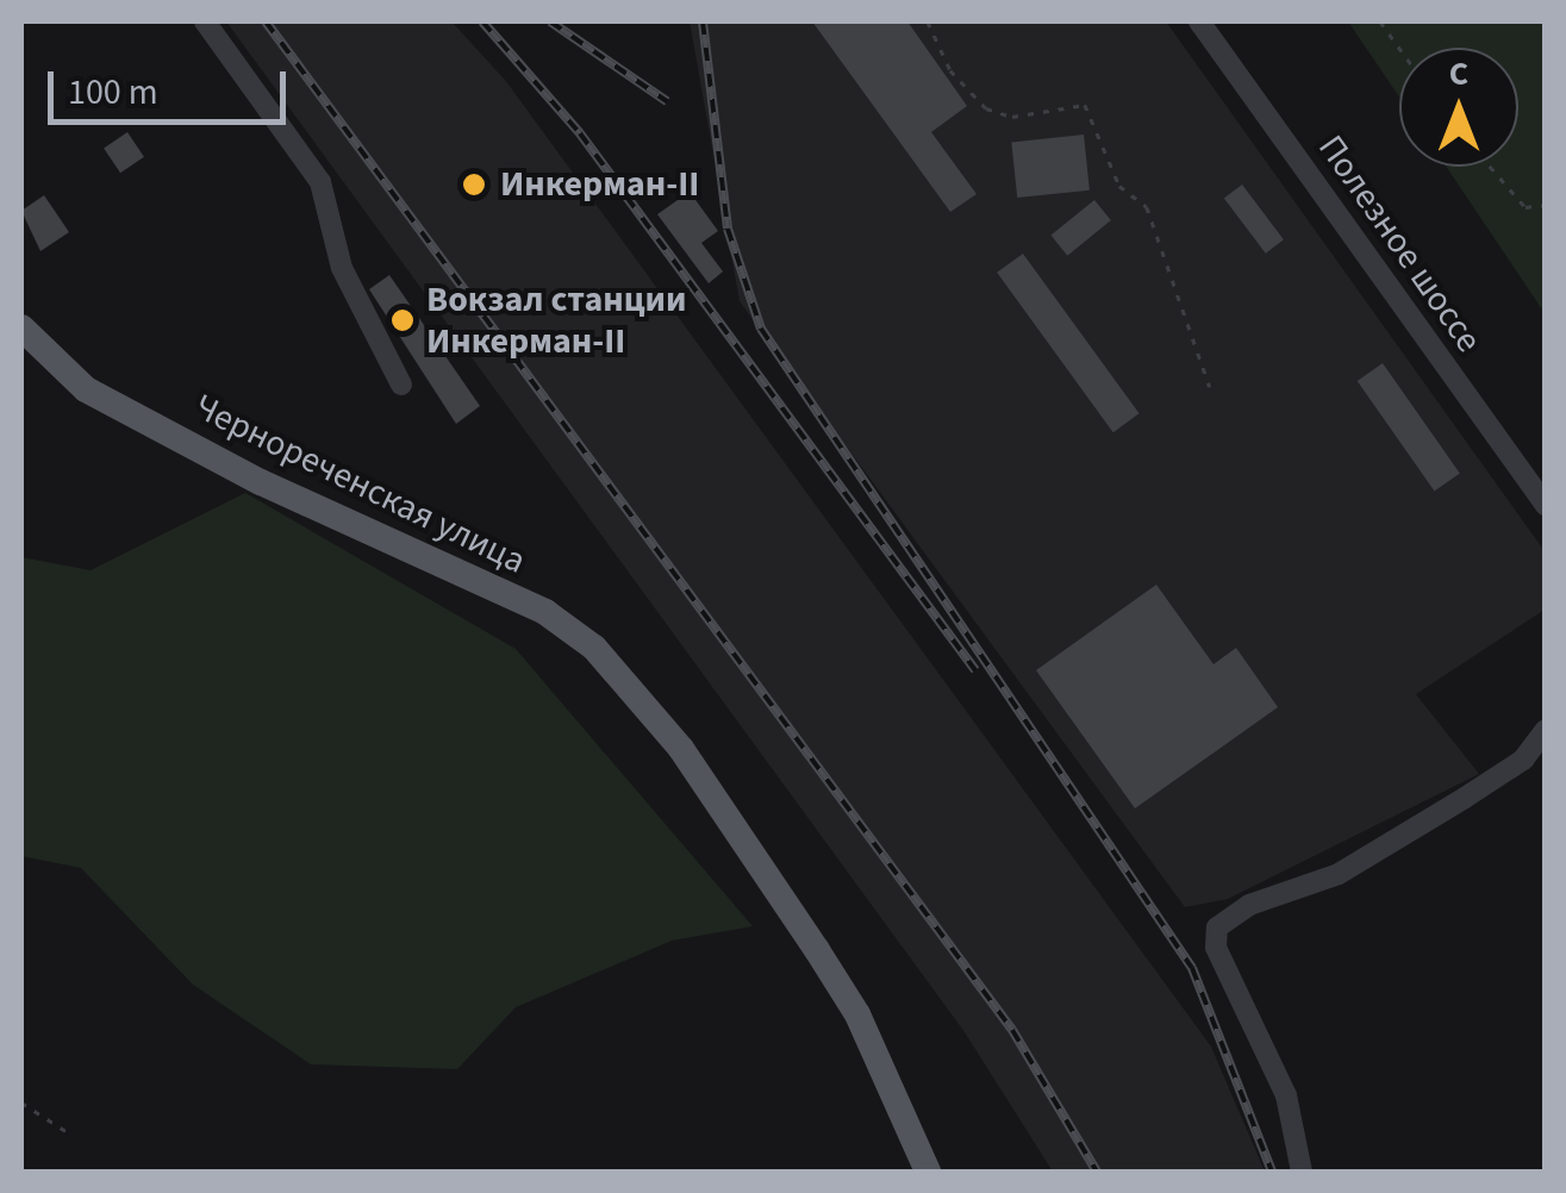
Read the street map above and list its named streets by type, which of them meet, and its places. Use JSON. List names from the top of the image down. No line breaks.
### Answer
{"streets":{"main road":["Чернореченская улица"],"street":["Полезное шоссе"]},"places":["Инкерман-II","Вокзал станции Инкерман-II"],"scale_bar":"100 m","north":"top"}
